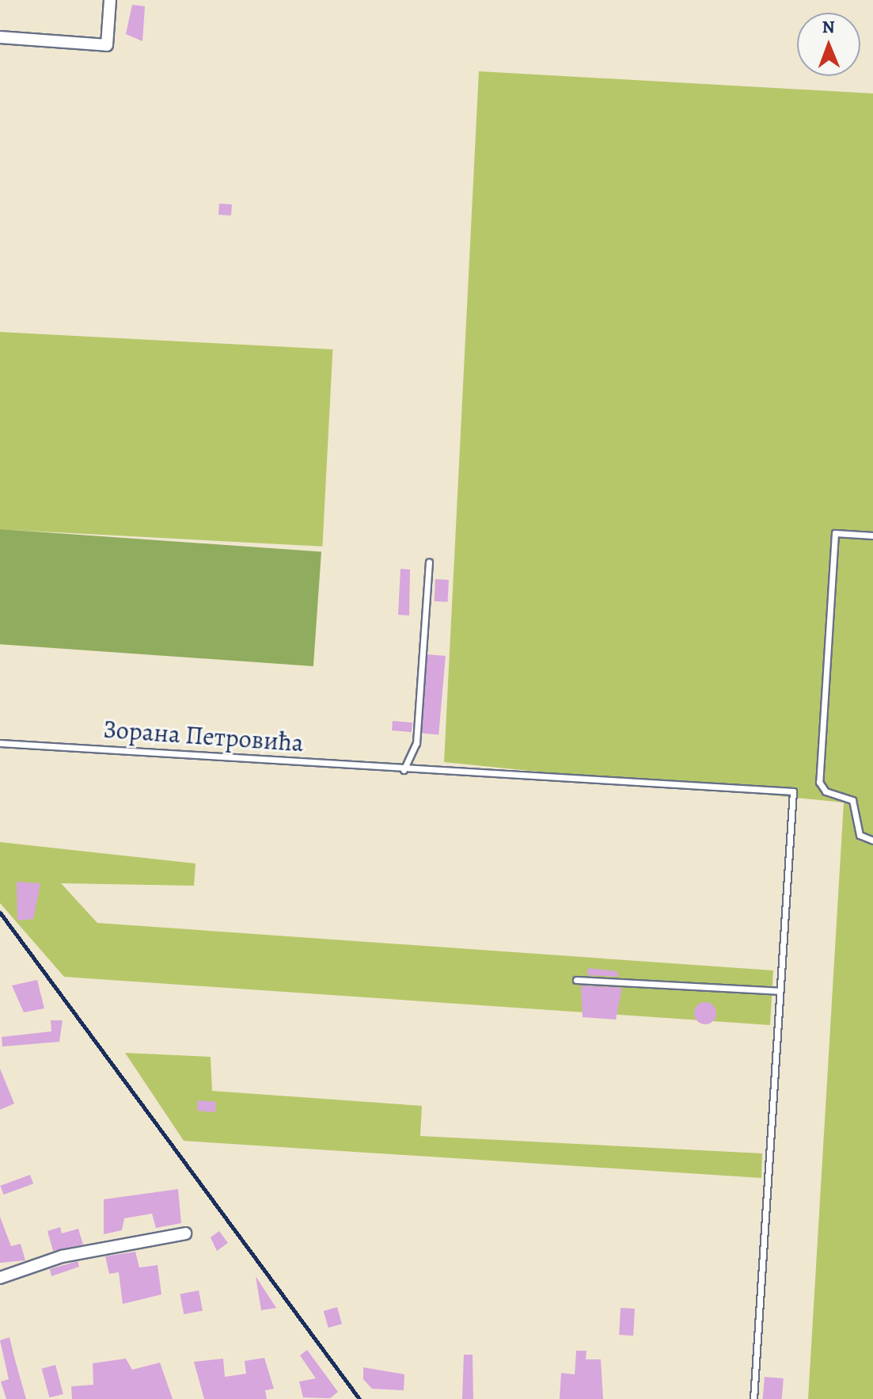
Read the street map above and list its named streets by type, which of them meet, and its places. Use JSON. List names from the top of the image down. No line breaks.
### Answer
{"streets":{"lane":["Зорана Петровића"]},"north":"top"}
